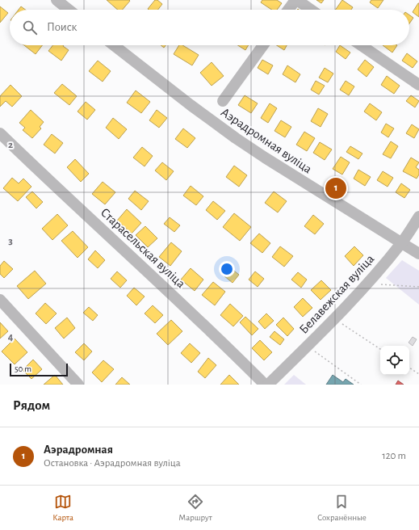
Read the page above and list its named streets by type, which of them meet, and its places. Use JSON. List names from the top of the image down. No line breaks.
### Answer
{"streets":{"street":["Аэрадромная вуліца","Старасельская вуліца","Белавежская вуліца"]},"crossings":[["Аэрадромная вуліца","Белавежская вуліца"]],"scale_bar":"50 m","page":{"search":"Поиск","pins":"1","scale":"50 m","heading":"Рядом","list":[{"mark":"1","name":"Аэрадромная","note":"Остановка · Аэрадромная вуліца","value":"120 m"}],"nav":["Карта","Маршрут","Сохранённые"]},"grid":{"rows":["2","3","4"]}}
